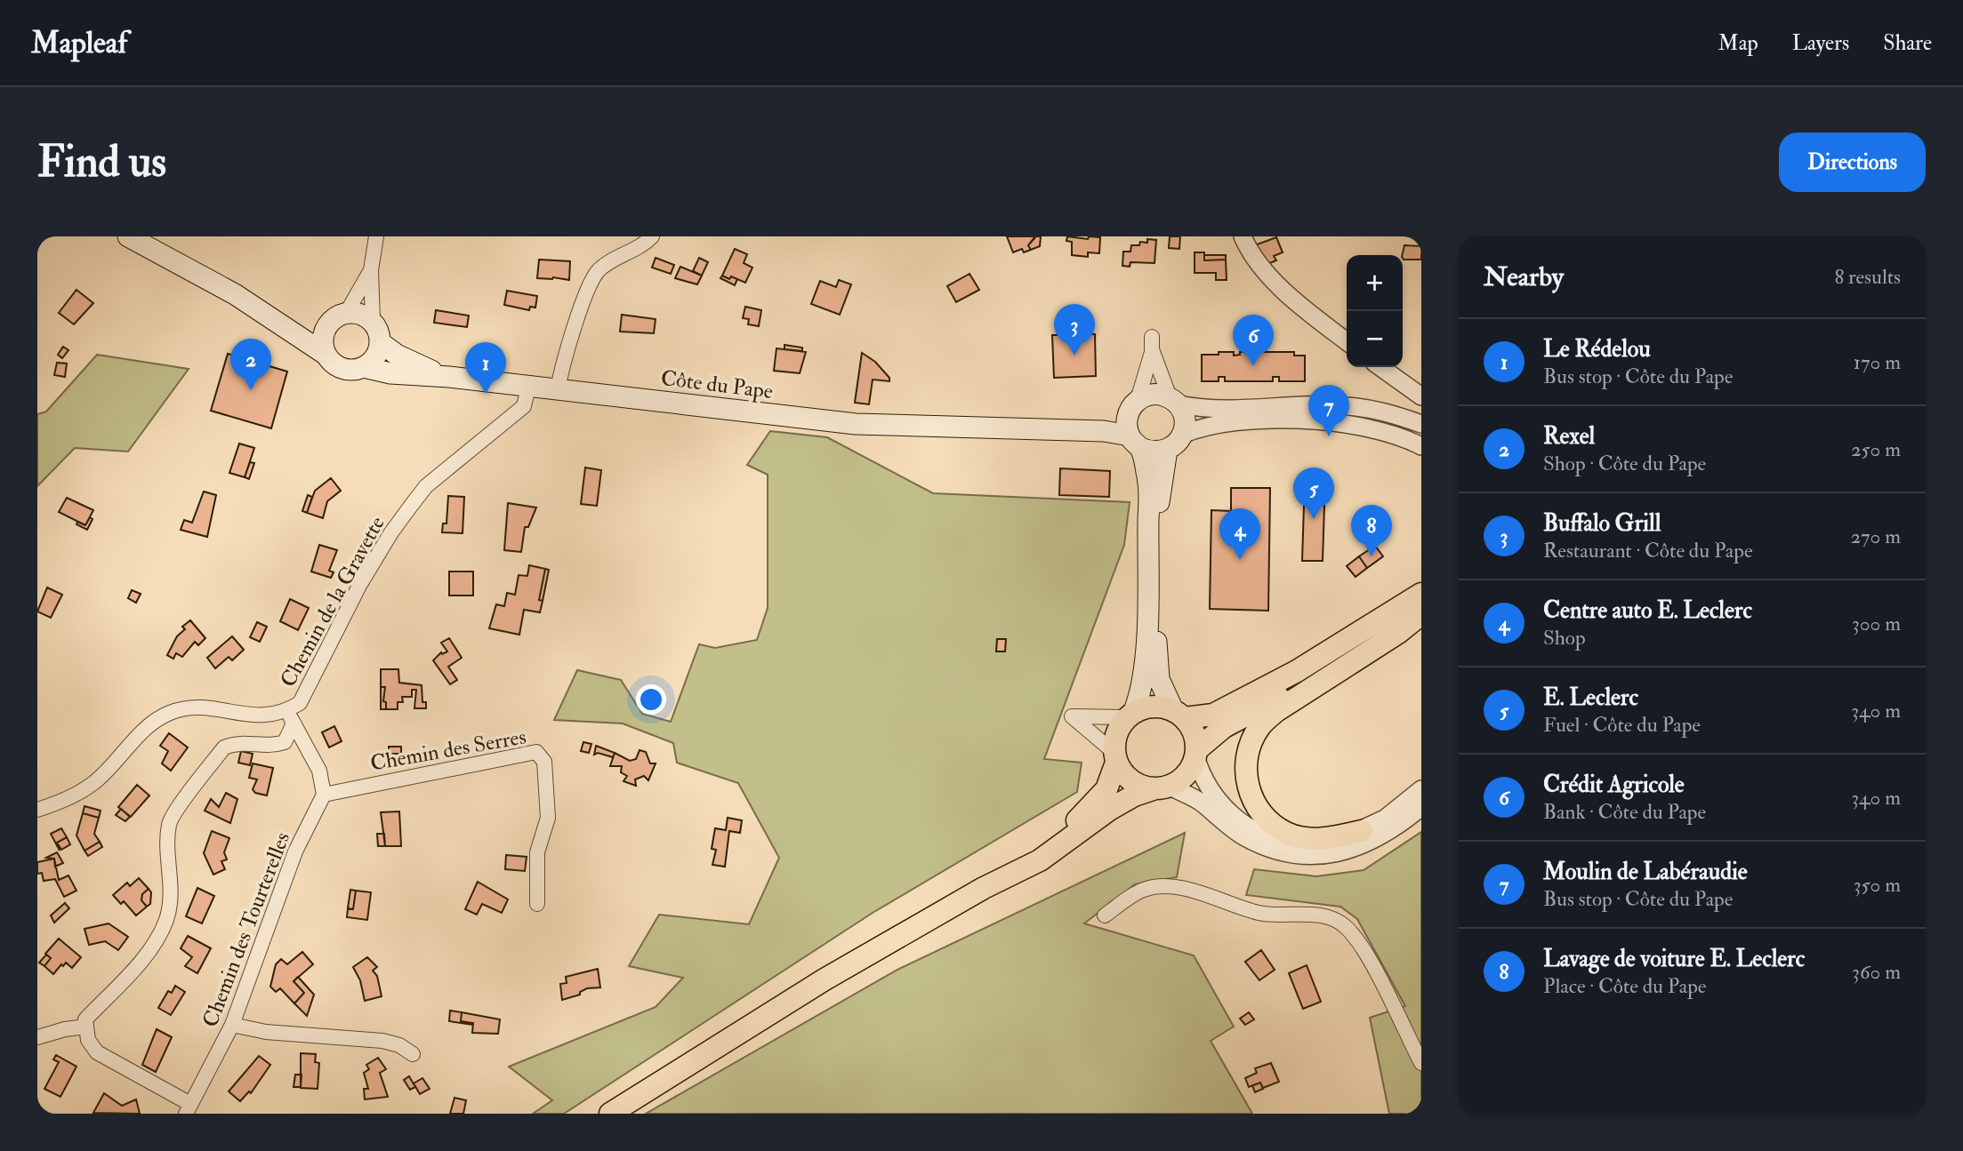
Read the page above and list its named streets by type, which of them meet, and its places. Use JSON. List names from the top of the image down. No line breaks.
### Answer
{"streets":{"main road":["Côte du Pape"],"street":["Chemin de la Gravette","Chemin des Serres","Chemin des Tourterelles"]},"crossings":[["Côte du Pape","Chemin de la Gravette"],["Chemin des Serres","Chemin des Tourterelles"]],"page":{"header":"Mapleaf","nav":["Map","Layers","Share"],"buttons":"Directions","title":"Find us","heading":["Nearby","8 results"],"map_buttons":["+","−"],"pins":["3","6","2","1","7","5","8","4"],"list":[{"mark":"1","name":"Le Rédelou","note":"Bus stop · Côte du Pape","value":"170 m"},{"mark":"2","name":"Rexel","note":"Shop · Côte du Pape","value":"250 m"},{"mark":"3","name":"Buffalo Grill","note":"Restaurant · Côte du Pape","value":"270 m"},{"mark":"4","name":"Centre auto E. Leclerc","note":"Shop","value":"300 m"},{"mark":"5","name":"E. Leclerc","note":"Fuel · Côte du Pape","value":"340 m"},{"mark":"6","name":"Crédit Agricole","note":"Bank · Côte du Pape","value":"340 m"},{"mark":"7","name":"Moulin de Labéraudie","note":"Bus stop · Côte du Pape","value":"350 m"},{"mark":"8","name":"Lavage de voiture E. Leclerc","note":"Place · Côte du Pape","value":"360 m"}]}}
